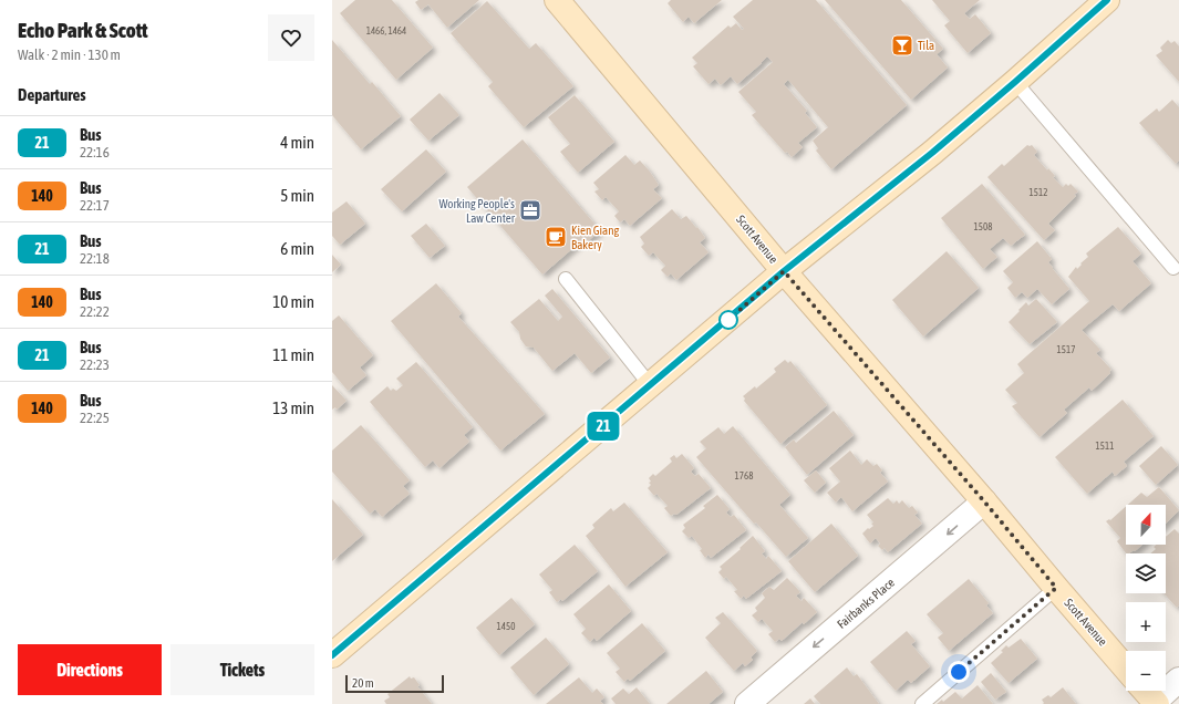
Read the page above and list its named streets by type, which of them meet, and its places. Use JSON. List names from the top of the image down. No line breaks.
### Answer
{"streets":{"street":["Scott Avenue","Fairbanks Place"]},"crossings":[["Scott Avenue","Fairbanks Place"]],"one_way":["Fairbanks Place"],"places":{"bar":["Tila"],"office":["Working People's Law Center"],"cafe":["Kien Giang Bakery"]},"lines":["bus line 21"],"house_numbers":["1466, 1464","1512","1508","1517","1511","1768","1450"],"scale_bar":"20 m","north":"top","page":{"heading":[["Echo Park & Scott","Walk · 2 min · 130 m"],"Departures"],"on_map":"21","list":[{"mark":"21","name":"Bus","note":"22:16","value":"4 min"},{"mark":"140","name":"Bus","note":"22:17","value":"5 min"},{"mark":"21","name":"Bus","note":"22:18","value":"6 min"},{"mark":"140","name":"Bus","note":"22:22","value":"10 min"},{"mark":"21","name":"Bus","note":"22:23","value":"11 min"},{"mark":"140","name":"Bus","note":"22:25","value":"13 min"}],"map_buttons":["+","−"],"buttons":["Directions","Tickets"],"scale":"20 m"}}
